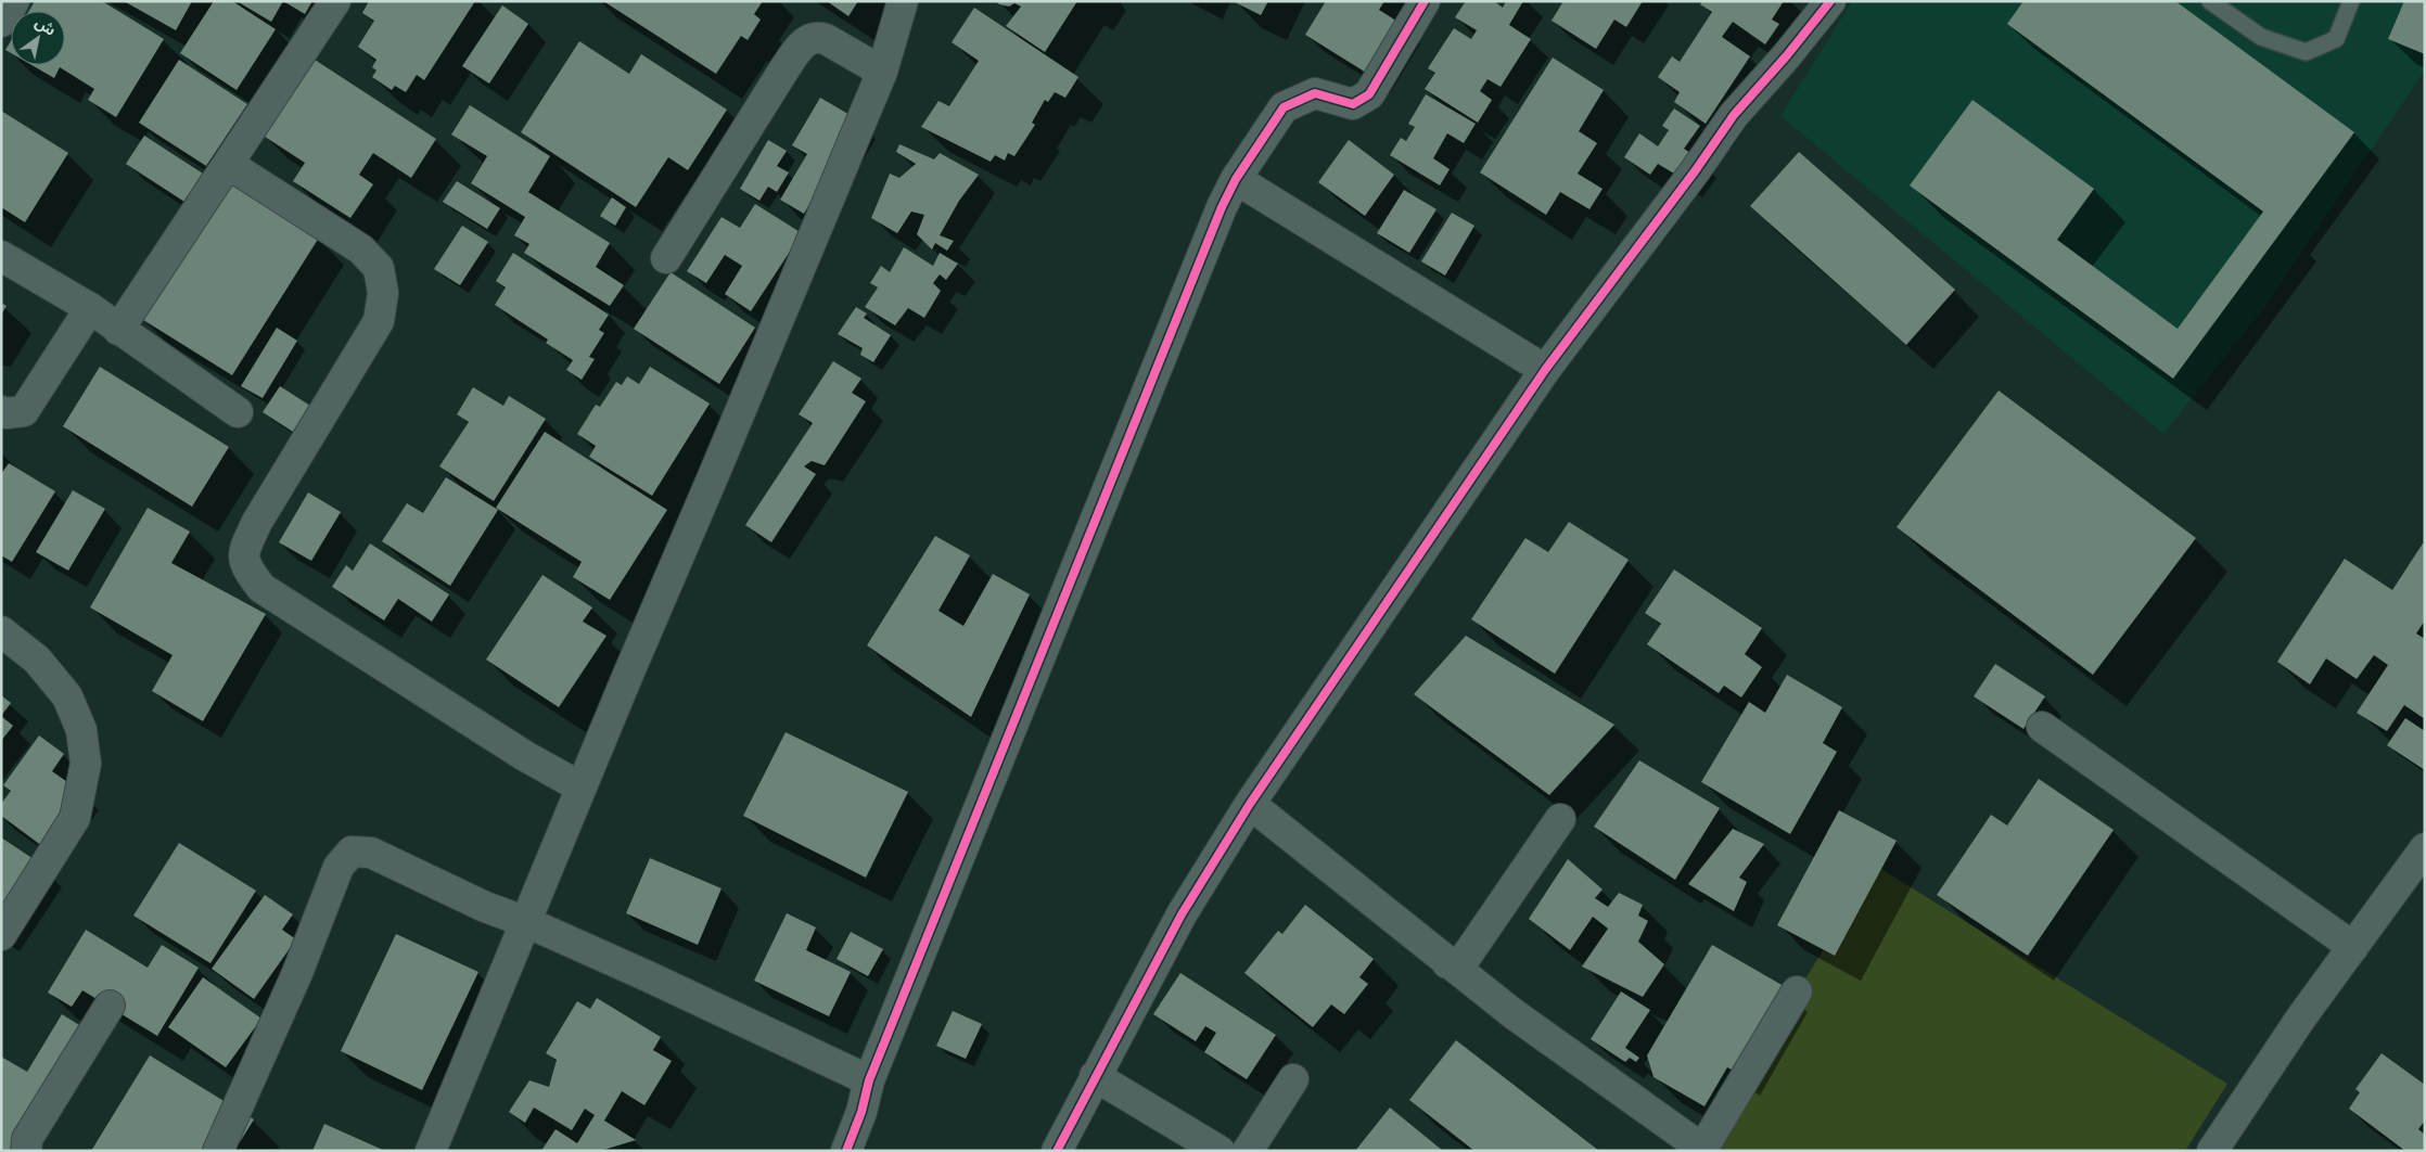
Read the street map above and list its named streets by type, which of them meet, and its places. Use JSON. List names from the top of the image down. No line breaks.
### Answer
{"north":"top right"}
